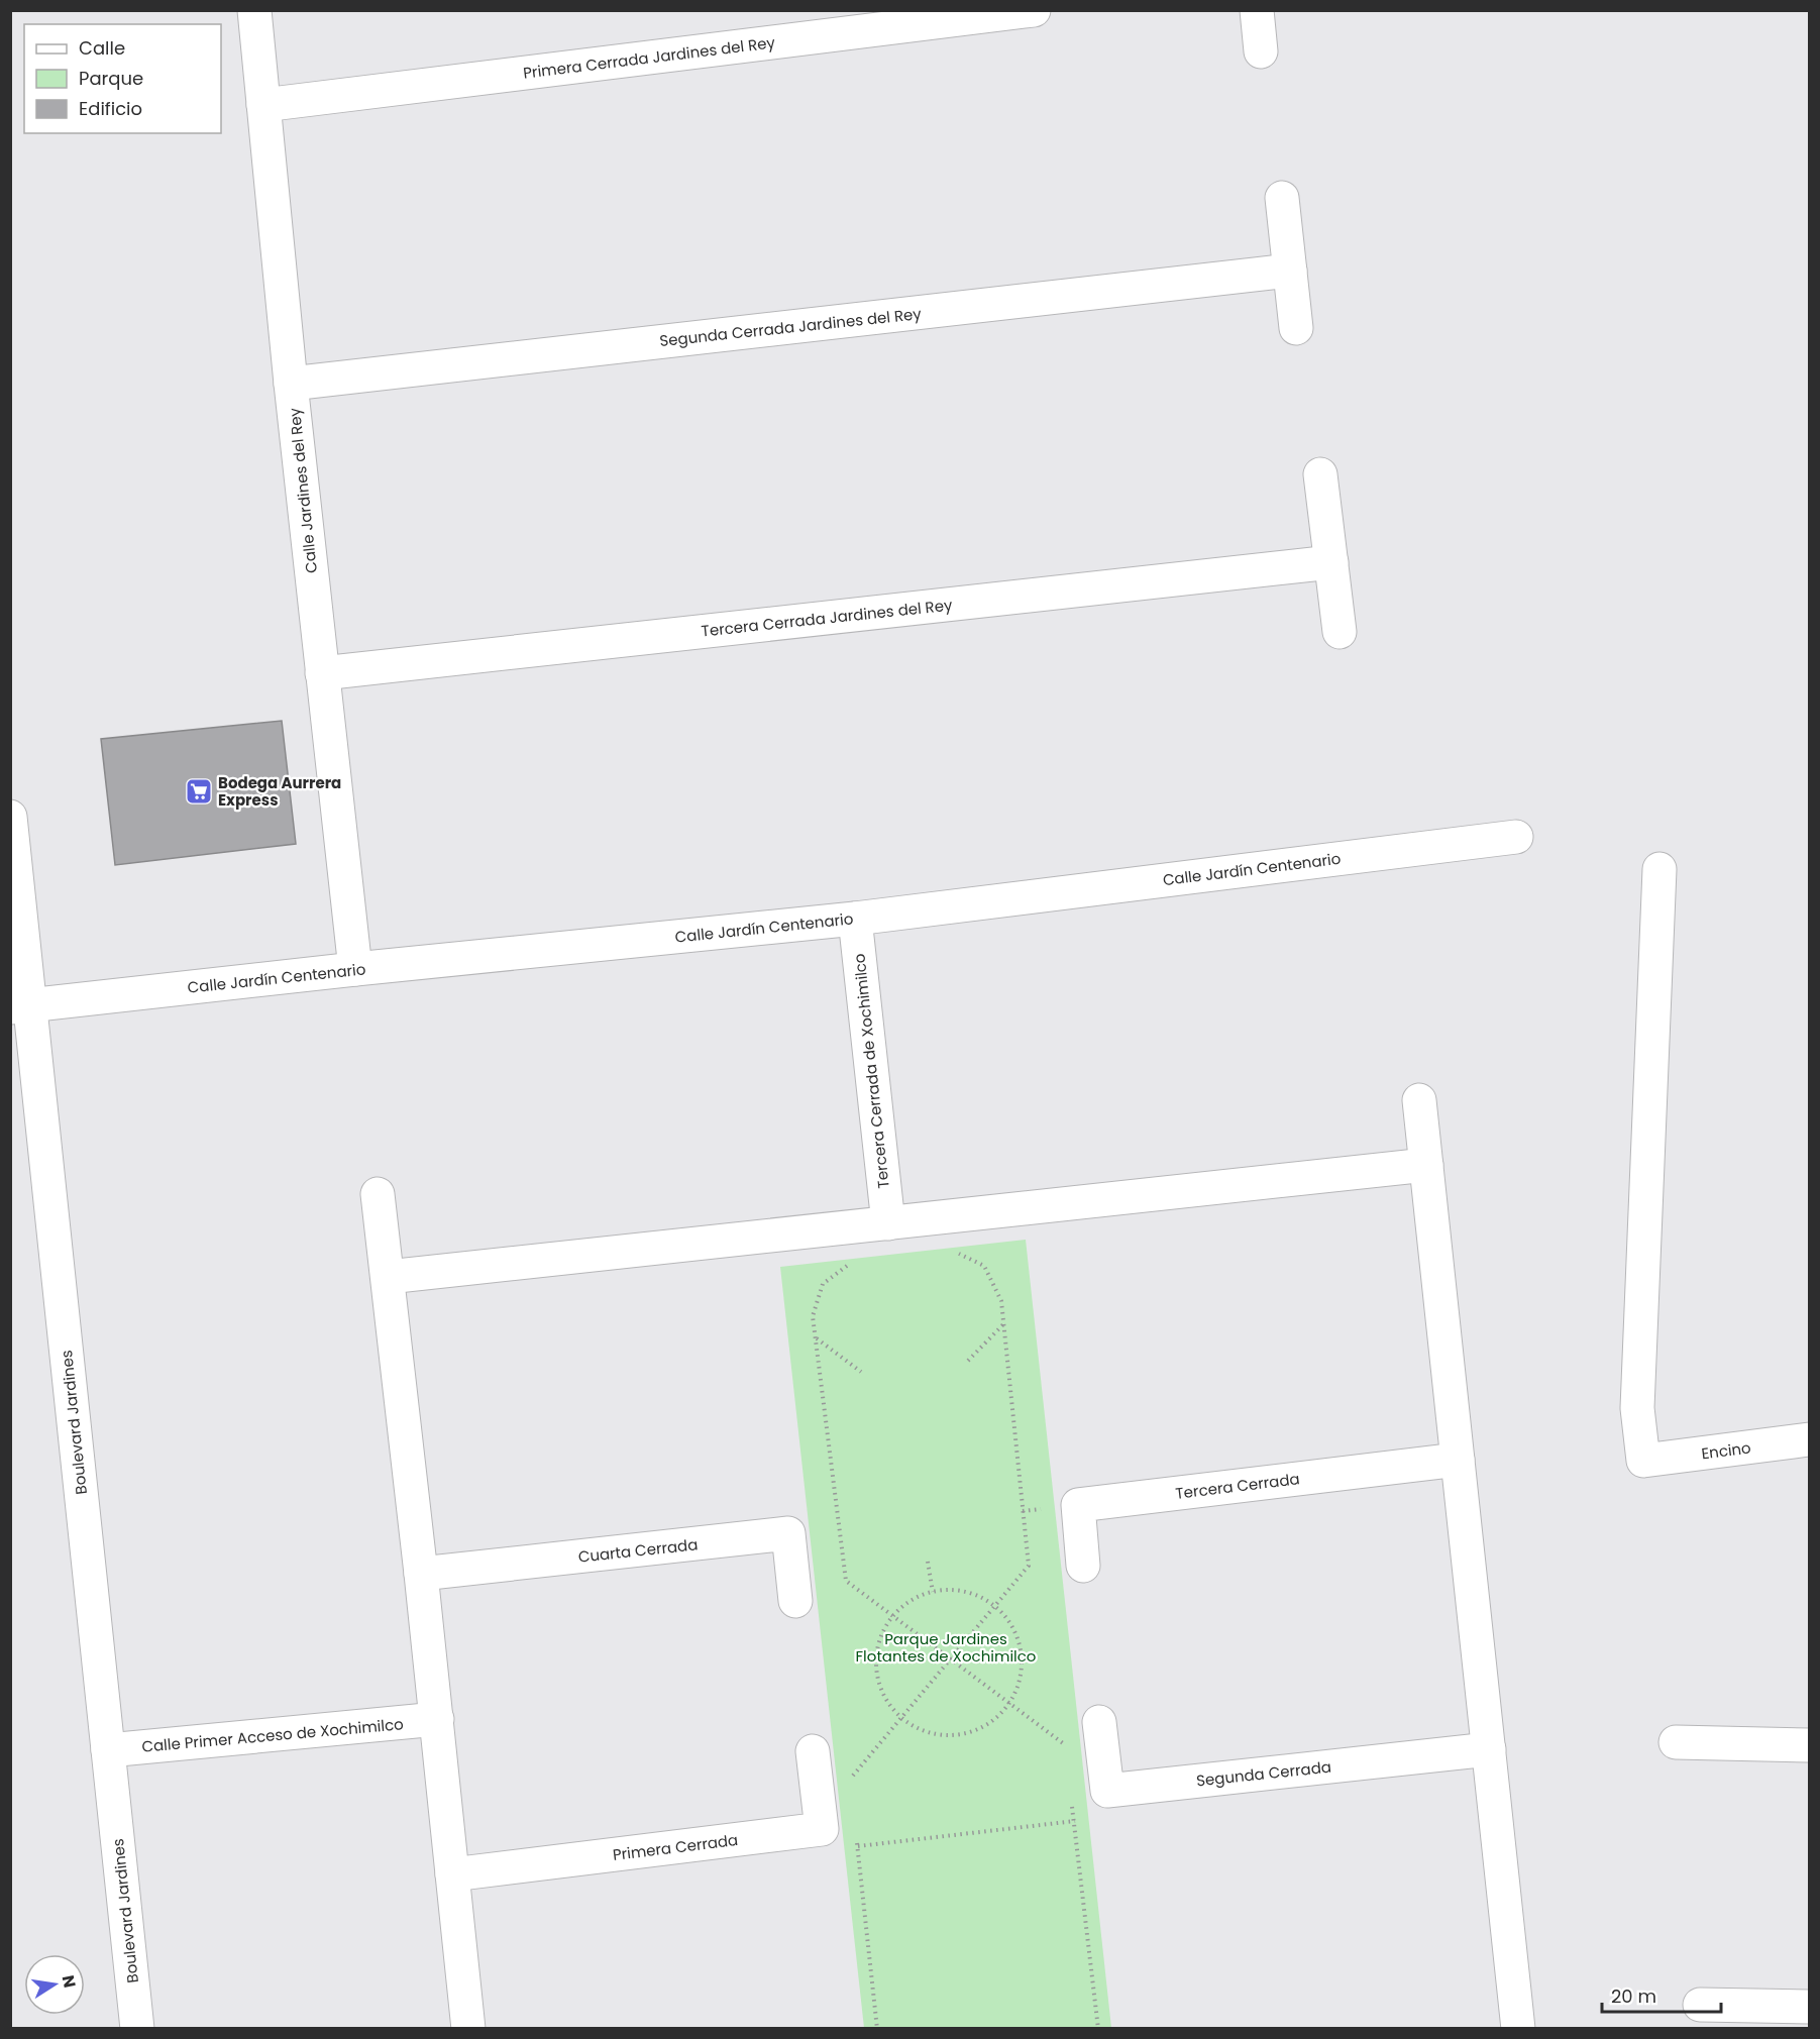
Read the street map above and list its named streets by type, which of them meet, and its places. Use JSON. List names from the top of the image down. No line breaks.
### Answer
{"streets":{"street":["Primera Cerrada Jardines del Rey","Segunda Cerrada Jardines del Rey","Calle Jardines del Rey","Tercera Cerrada Jardines del Rey","Calle Jardín Centenario","Tercera Cerrada de Xochimilco","Boulevard Jardines","Encino","Tercera Cerrada","Cuarta Cerrada","Calle Primer Acceso de Xochimilco","Segunda Cerrada","Primera Cerrada"]},"crossings":[["Primera Cerrada Jardines del Rey","Calle Jardines del Rey"],["Segunda Cerrada Jardines del Rey","Calle Jardines del Rey"],["Calle Jardines del Rey","Tercera Cerrada Jardines del Rey"],["Calle Jardines del Rey","Calle Jardín Centenario"],["Calle Jardín Centenario","Tercera Cerrada de Xochimilco"],["Calle Jardín Centenario","Boulevard Jardines"],["Boulevard Jardines","Calle Primer Acceso de Xochimilco"]],"parks":["Parque Jardines Flotantes de Xochimilco"],"places":{"supermarket":["Bodega Aurrera Express"]},"legend":["Calle","Parque","Edificio"],"scale_bar":"20 m","north":"right"}
